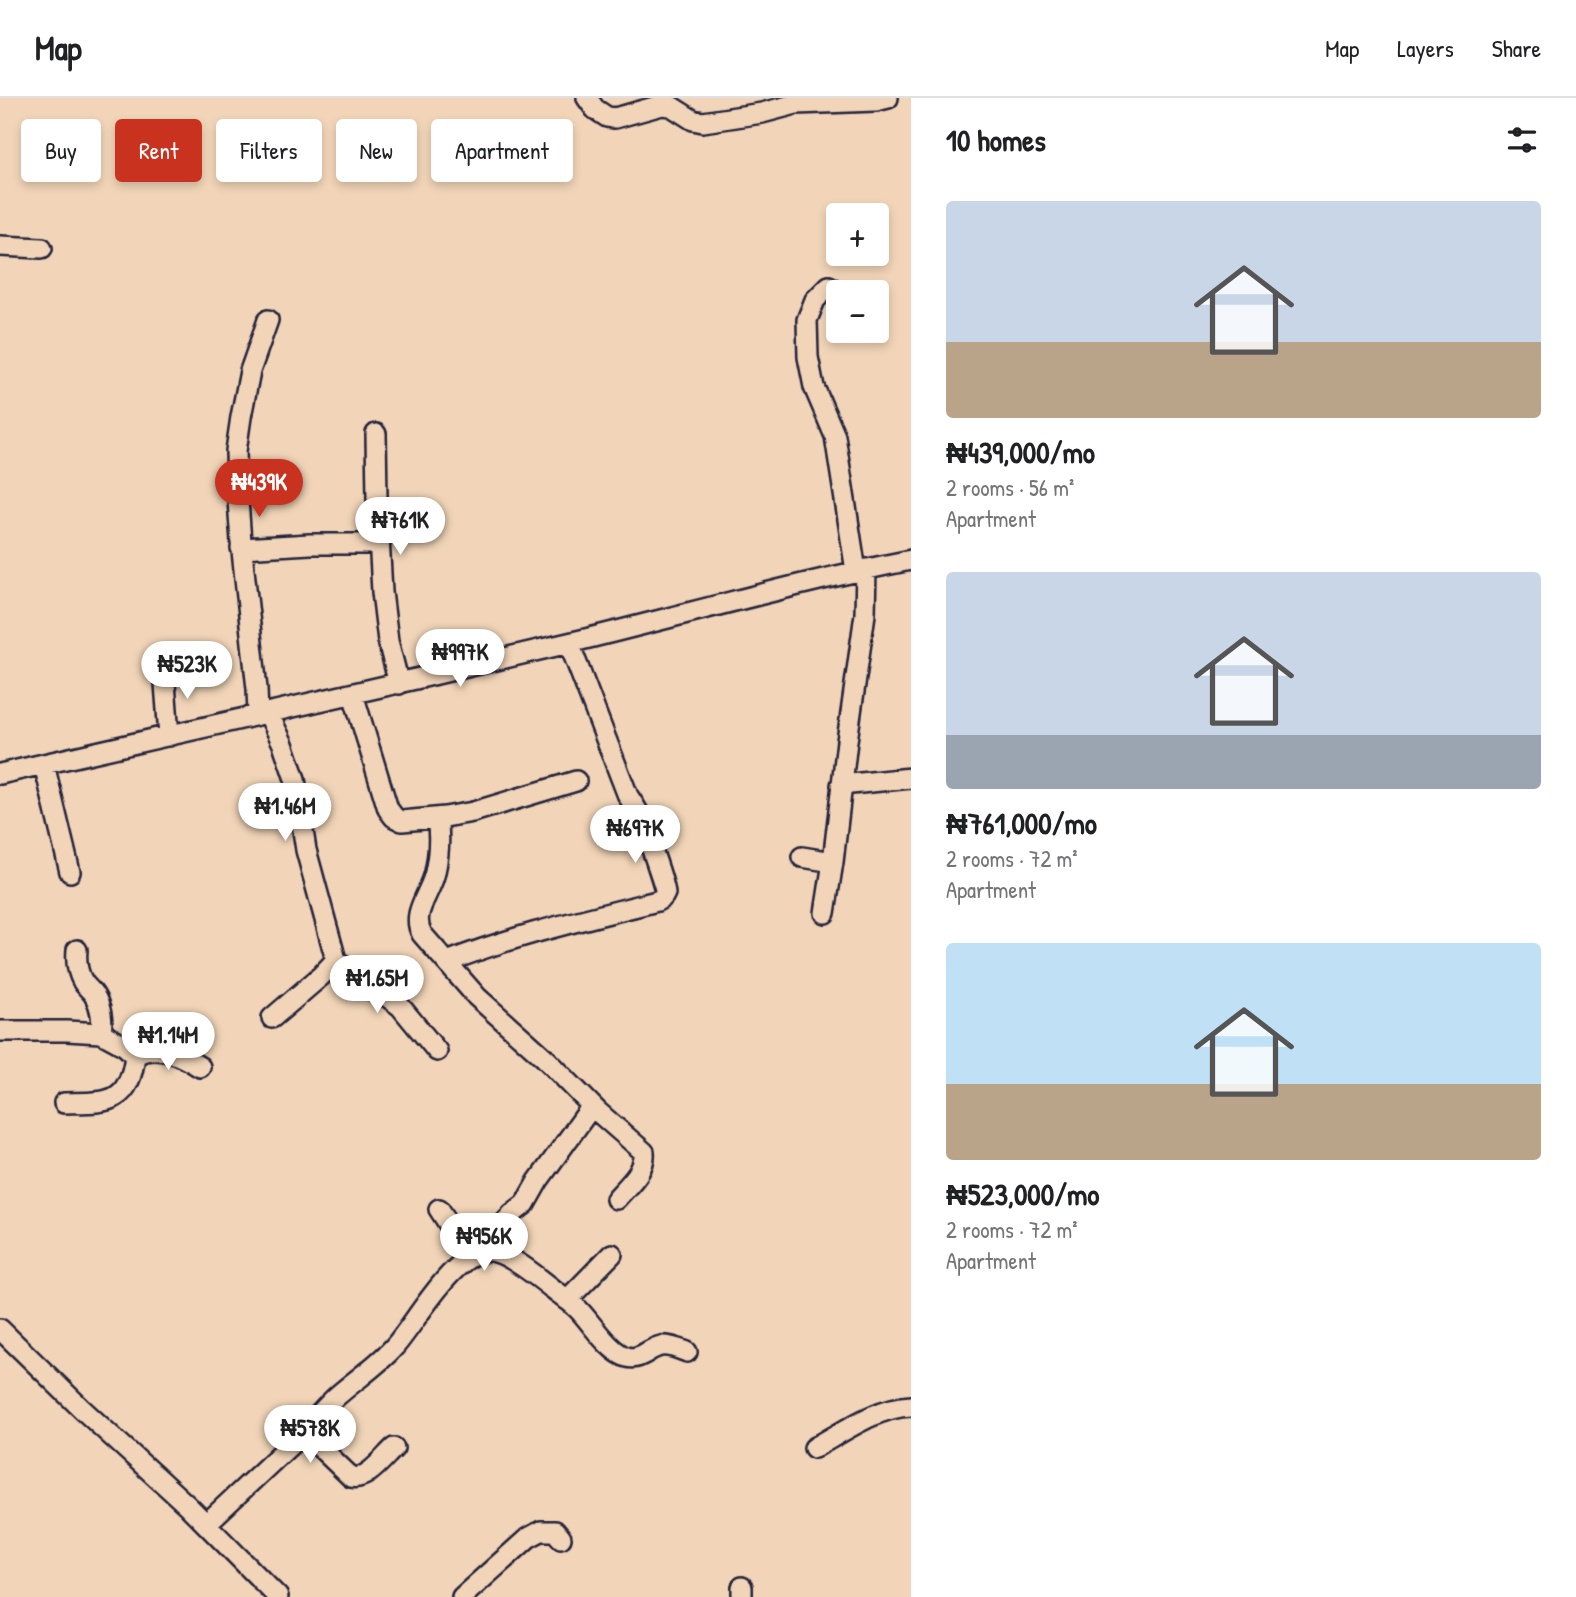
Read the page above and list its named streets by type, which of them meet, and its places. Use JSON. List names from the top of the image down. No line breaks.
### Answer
{"page":{"header":"Map","nav":["Map","Layers","Share"],"heading":"10 homes","chip":["Buy","Rent","Filters","New","Apartment"],"list":[{"name":"₦439,000/mo","note":"2 rooms · 56 m² · Apartment"},{"name":"₦761,000/mo","note":"2 rooms · 72 m² · Apartment"},{"name":"₦523,000/mo","note":"2 rooms · 72 m² · Apartment"}],"map_buttons":["+","−"],"price":["₦439K","₦761K","₦997K","₦523K","₦1.46M","₦697K","₦1.65M","₦1.14M","₦956K","₦578K"]}}
